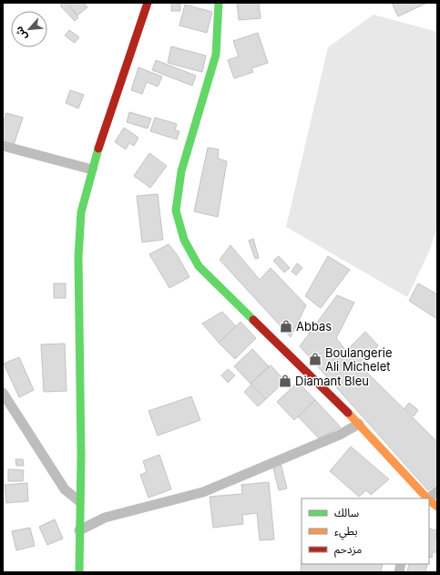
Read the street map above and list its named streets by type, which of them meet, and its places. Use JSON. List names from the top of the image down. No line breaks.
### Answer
{"places":{"shop":["Abbas","Boulangerie Ali Michelet","Diamant Bleu"]},"legend":["سالك","بطيء","مزدحم"],"north":"bottom left"}
